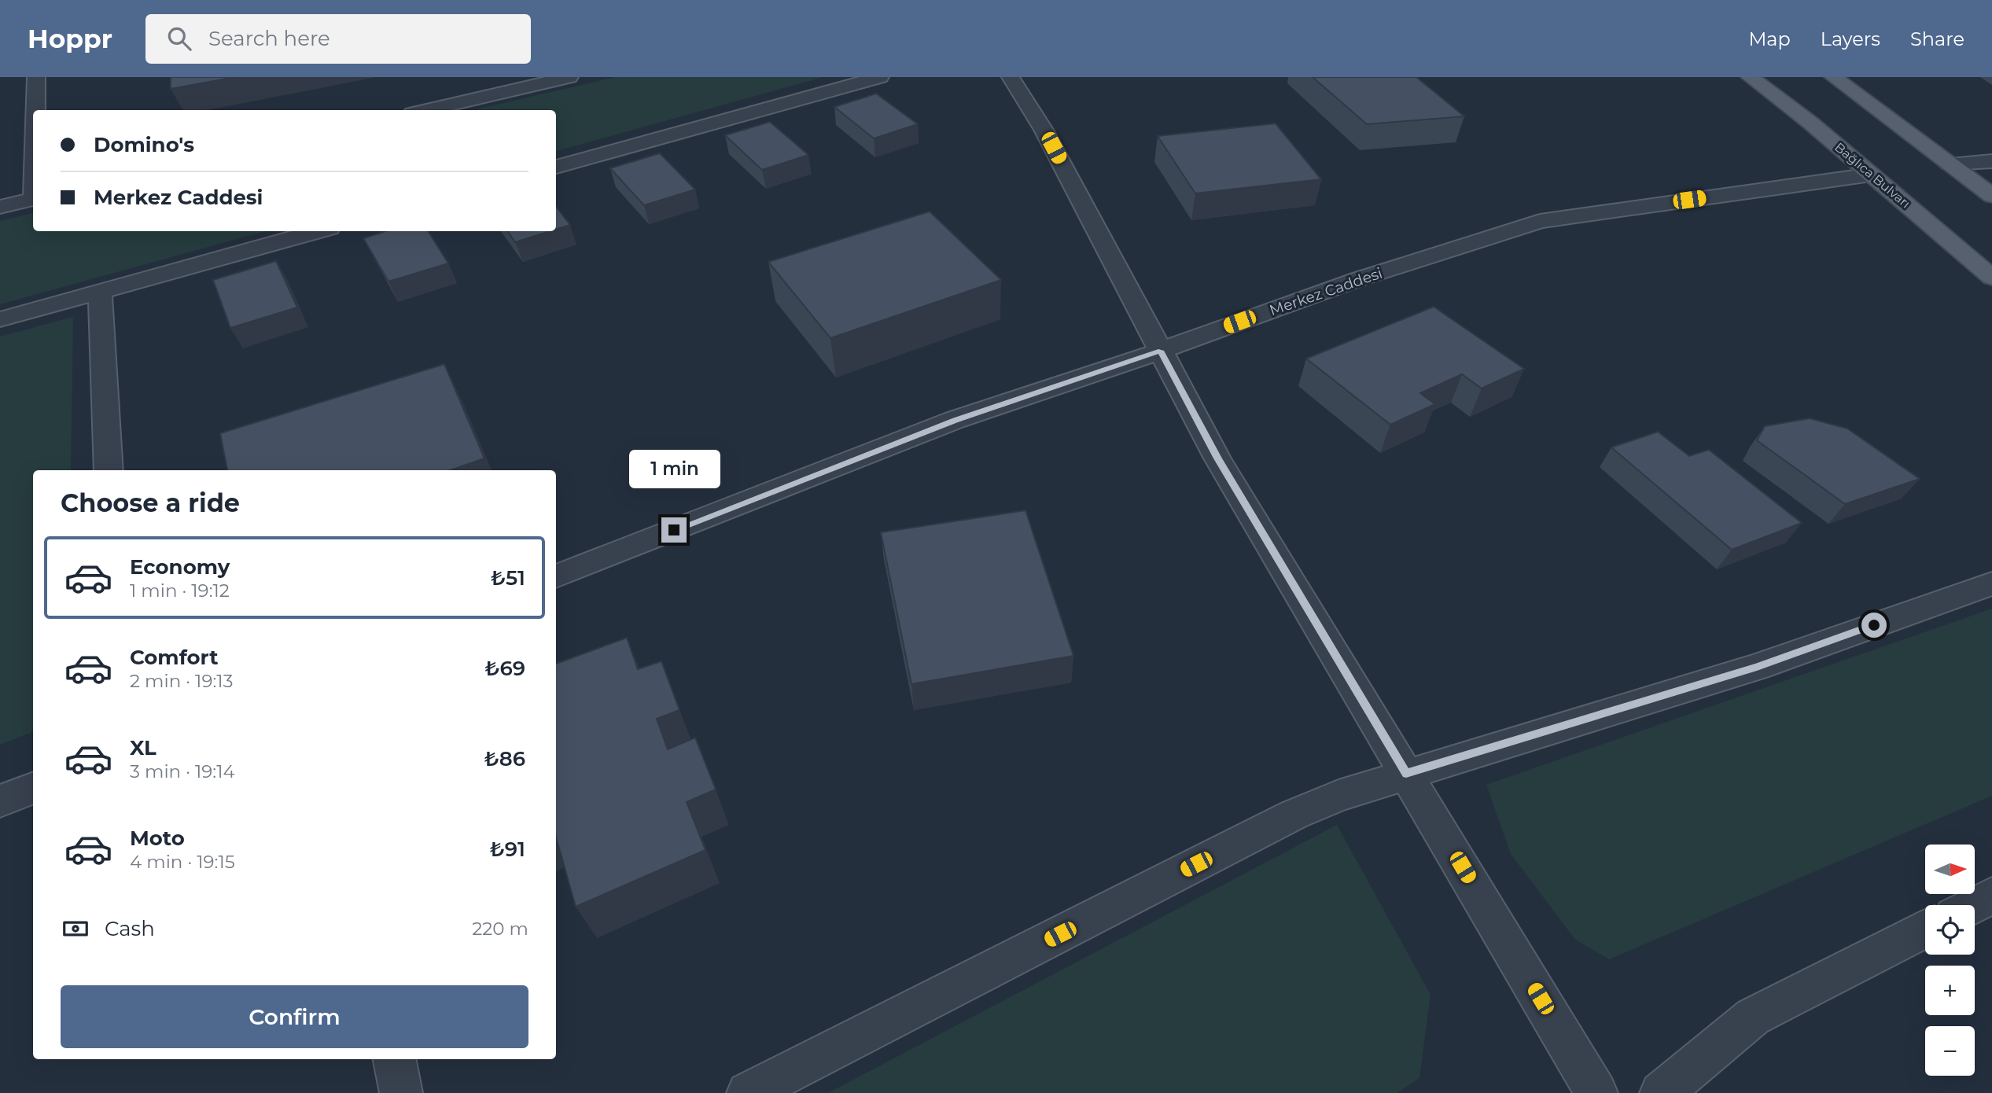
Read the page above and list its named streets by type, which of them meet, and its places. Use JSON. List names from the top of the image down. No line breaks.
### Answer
{"streets":{"main road":["Bağlıca Bulvarı"],"street":["Merkez Caddesi"]},"crossings":[["Bağlıca Bulvarı","Merkez Caddesi"]],"north":"right","page":{"header":"Hoppr","search":"Search here","nav":["Map","Layers","Share"],"banner":["Domino's","Merkez Caddesi"],"bubble":"1 min","heading":"Choose a ride","list":[{"name":"Economy","note":"1 min · 19:12","value":"₺51"},{"name":"Comfort","note":"2 min · 19:13","value":"₺69"},{"name":"XL","note":"3 min · 19:14","value":"₺86"},{"name":"Moto","note":"4 min · 19:15","value":"₺91"}],"map_buttons":["+","−"],"pay":["Cash","220 m"],"buttons":"Confirm"}}
